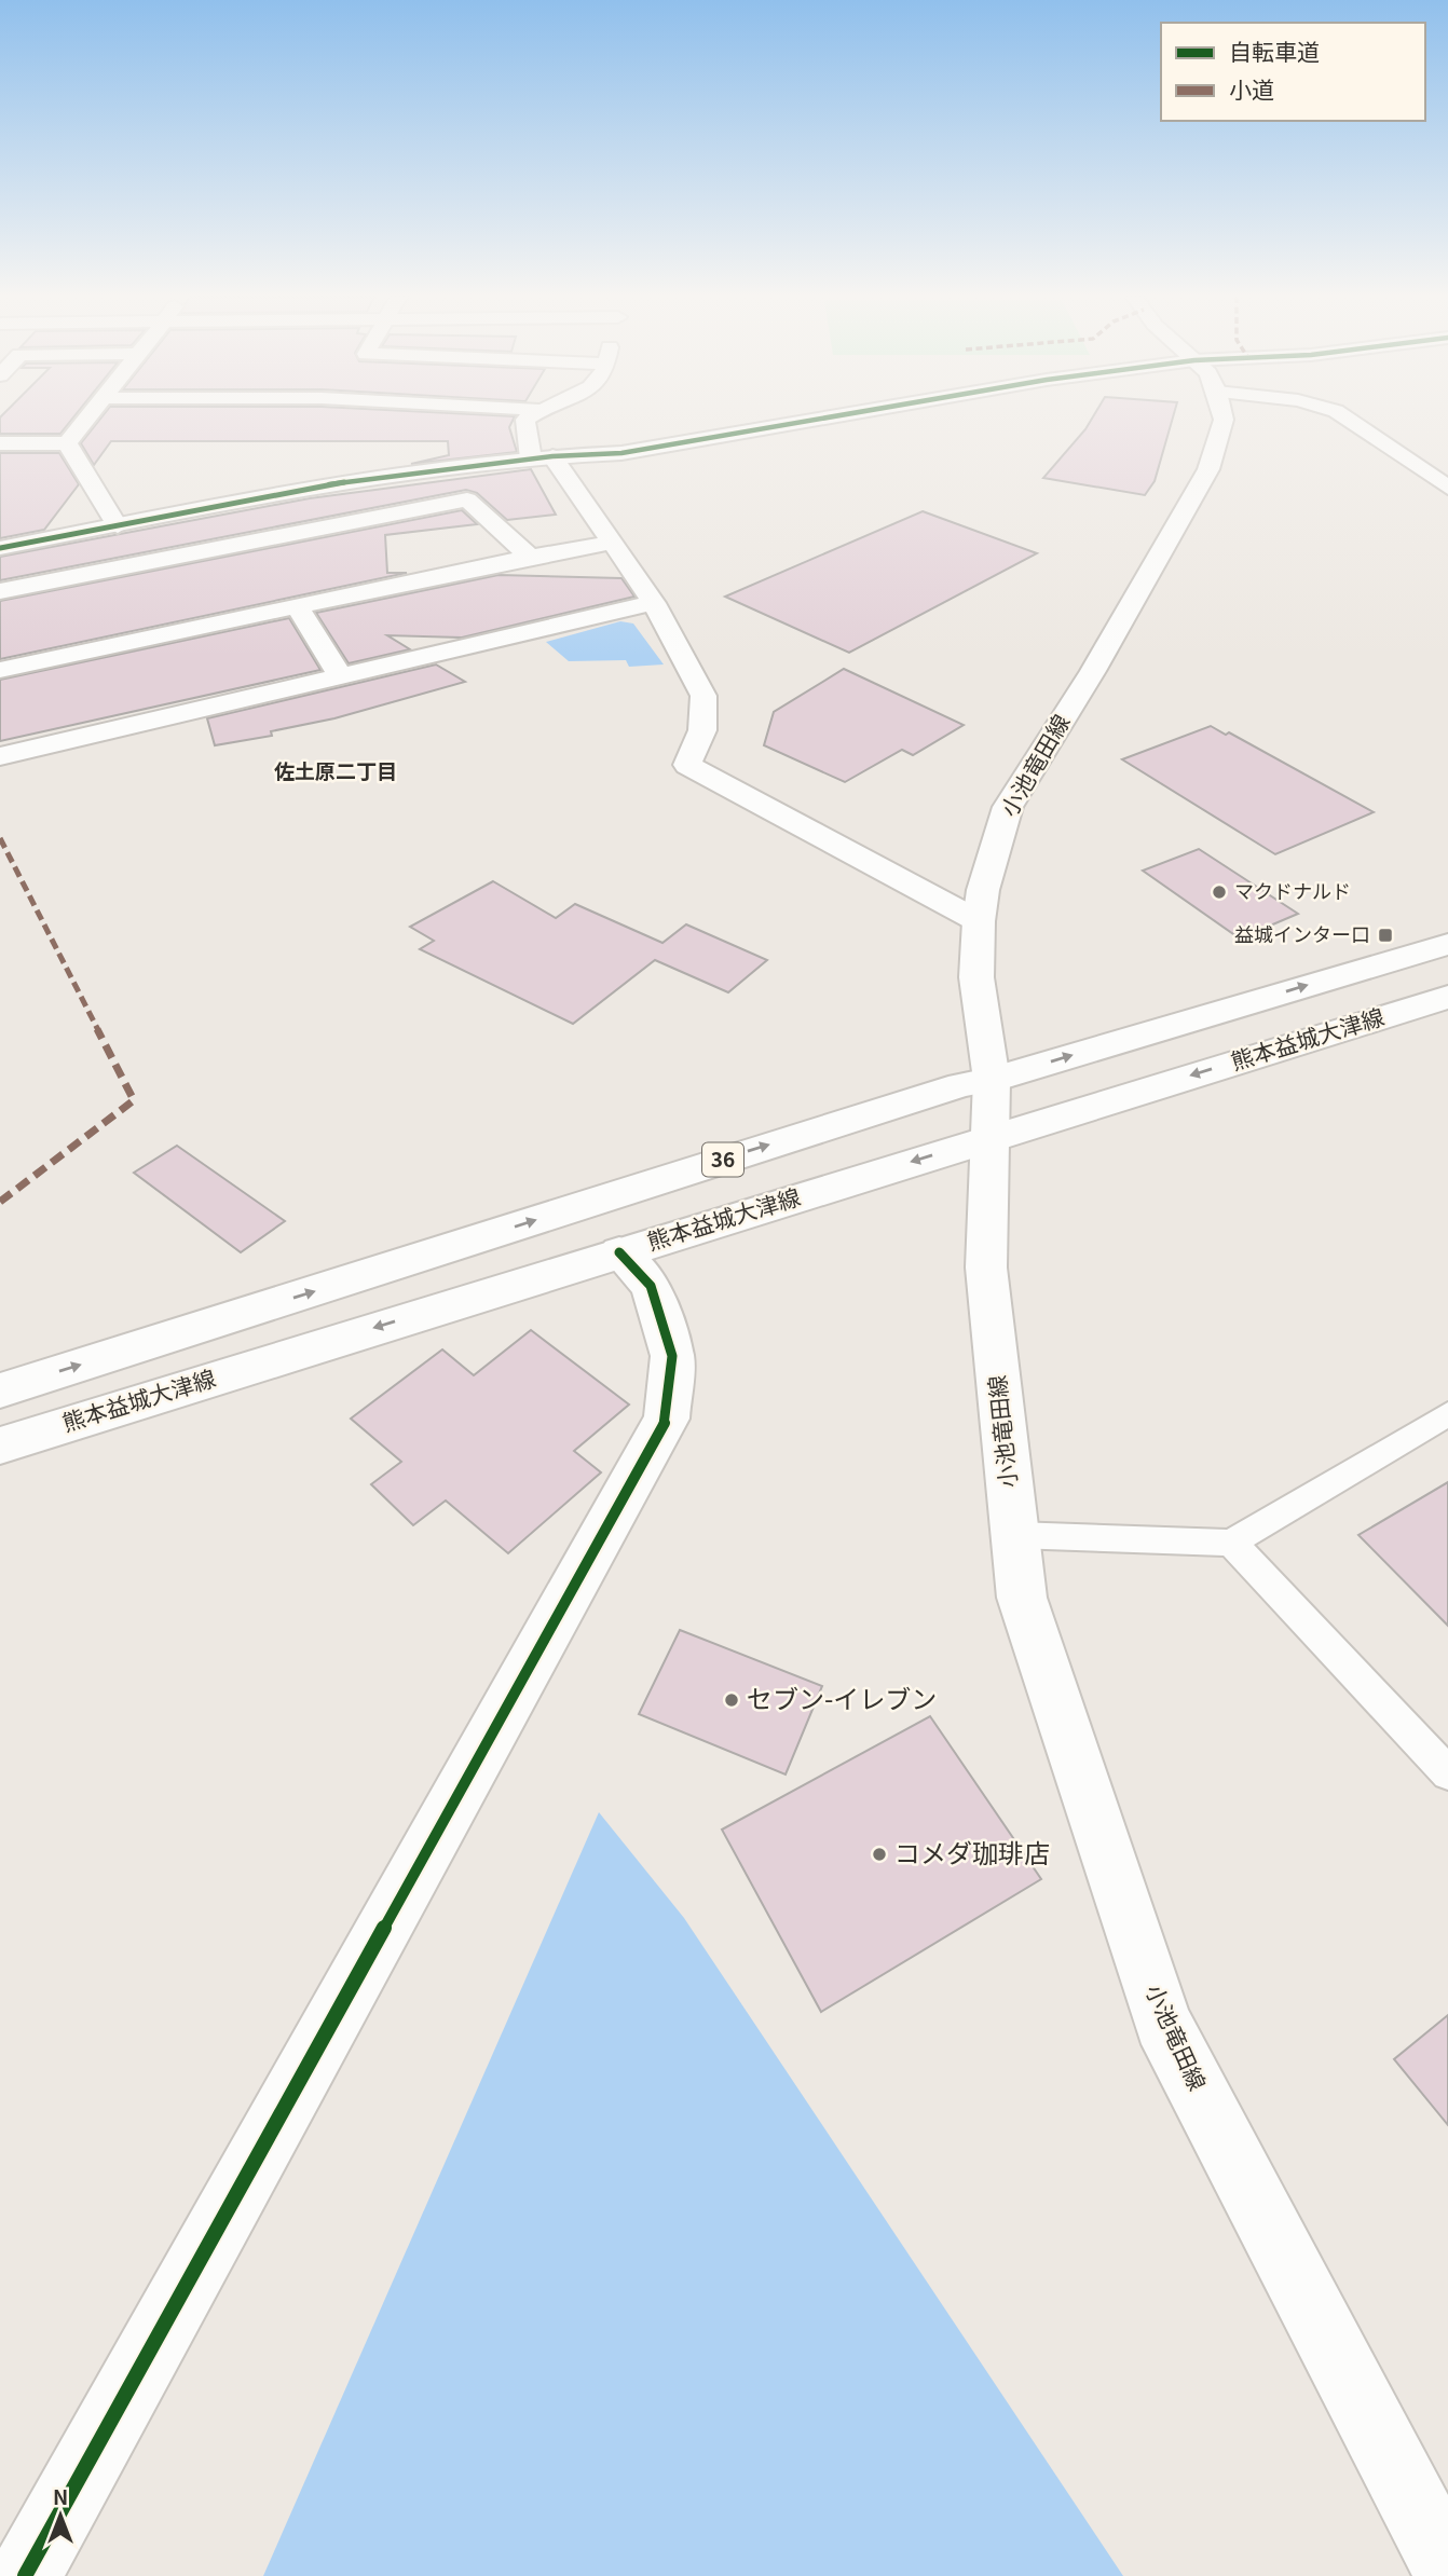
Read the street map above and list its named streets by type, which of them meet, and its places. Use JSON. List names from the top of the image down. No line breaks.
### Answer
{"streets":{"street":["小池竜田線","熊本益城大津線","36"]},"crossings":[["小池竜田線","熊本益城大津線"],["小池竜田線","36"]],"districts":["佐土原二丁目"],"places":{"other":["マクドナルド","セブン-イレブン","コメダ珈琲店"],"transit":["益城インター口"]},"legend":["自転車道","小道"],"north":"top"}
